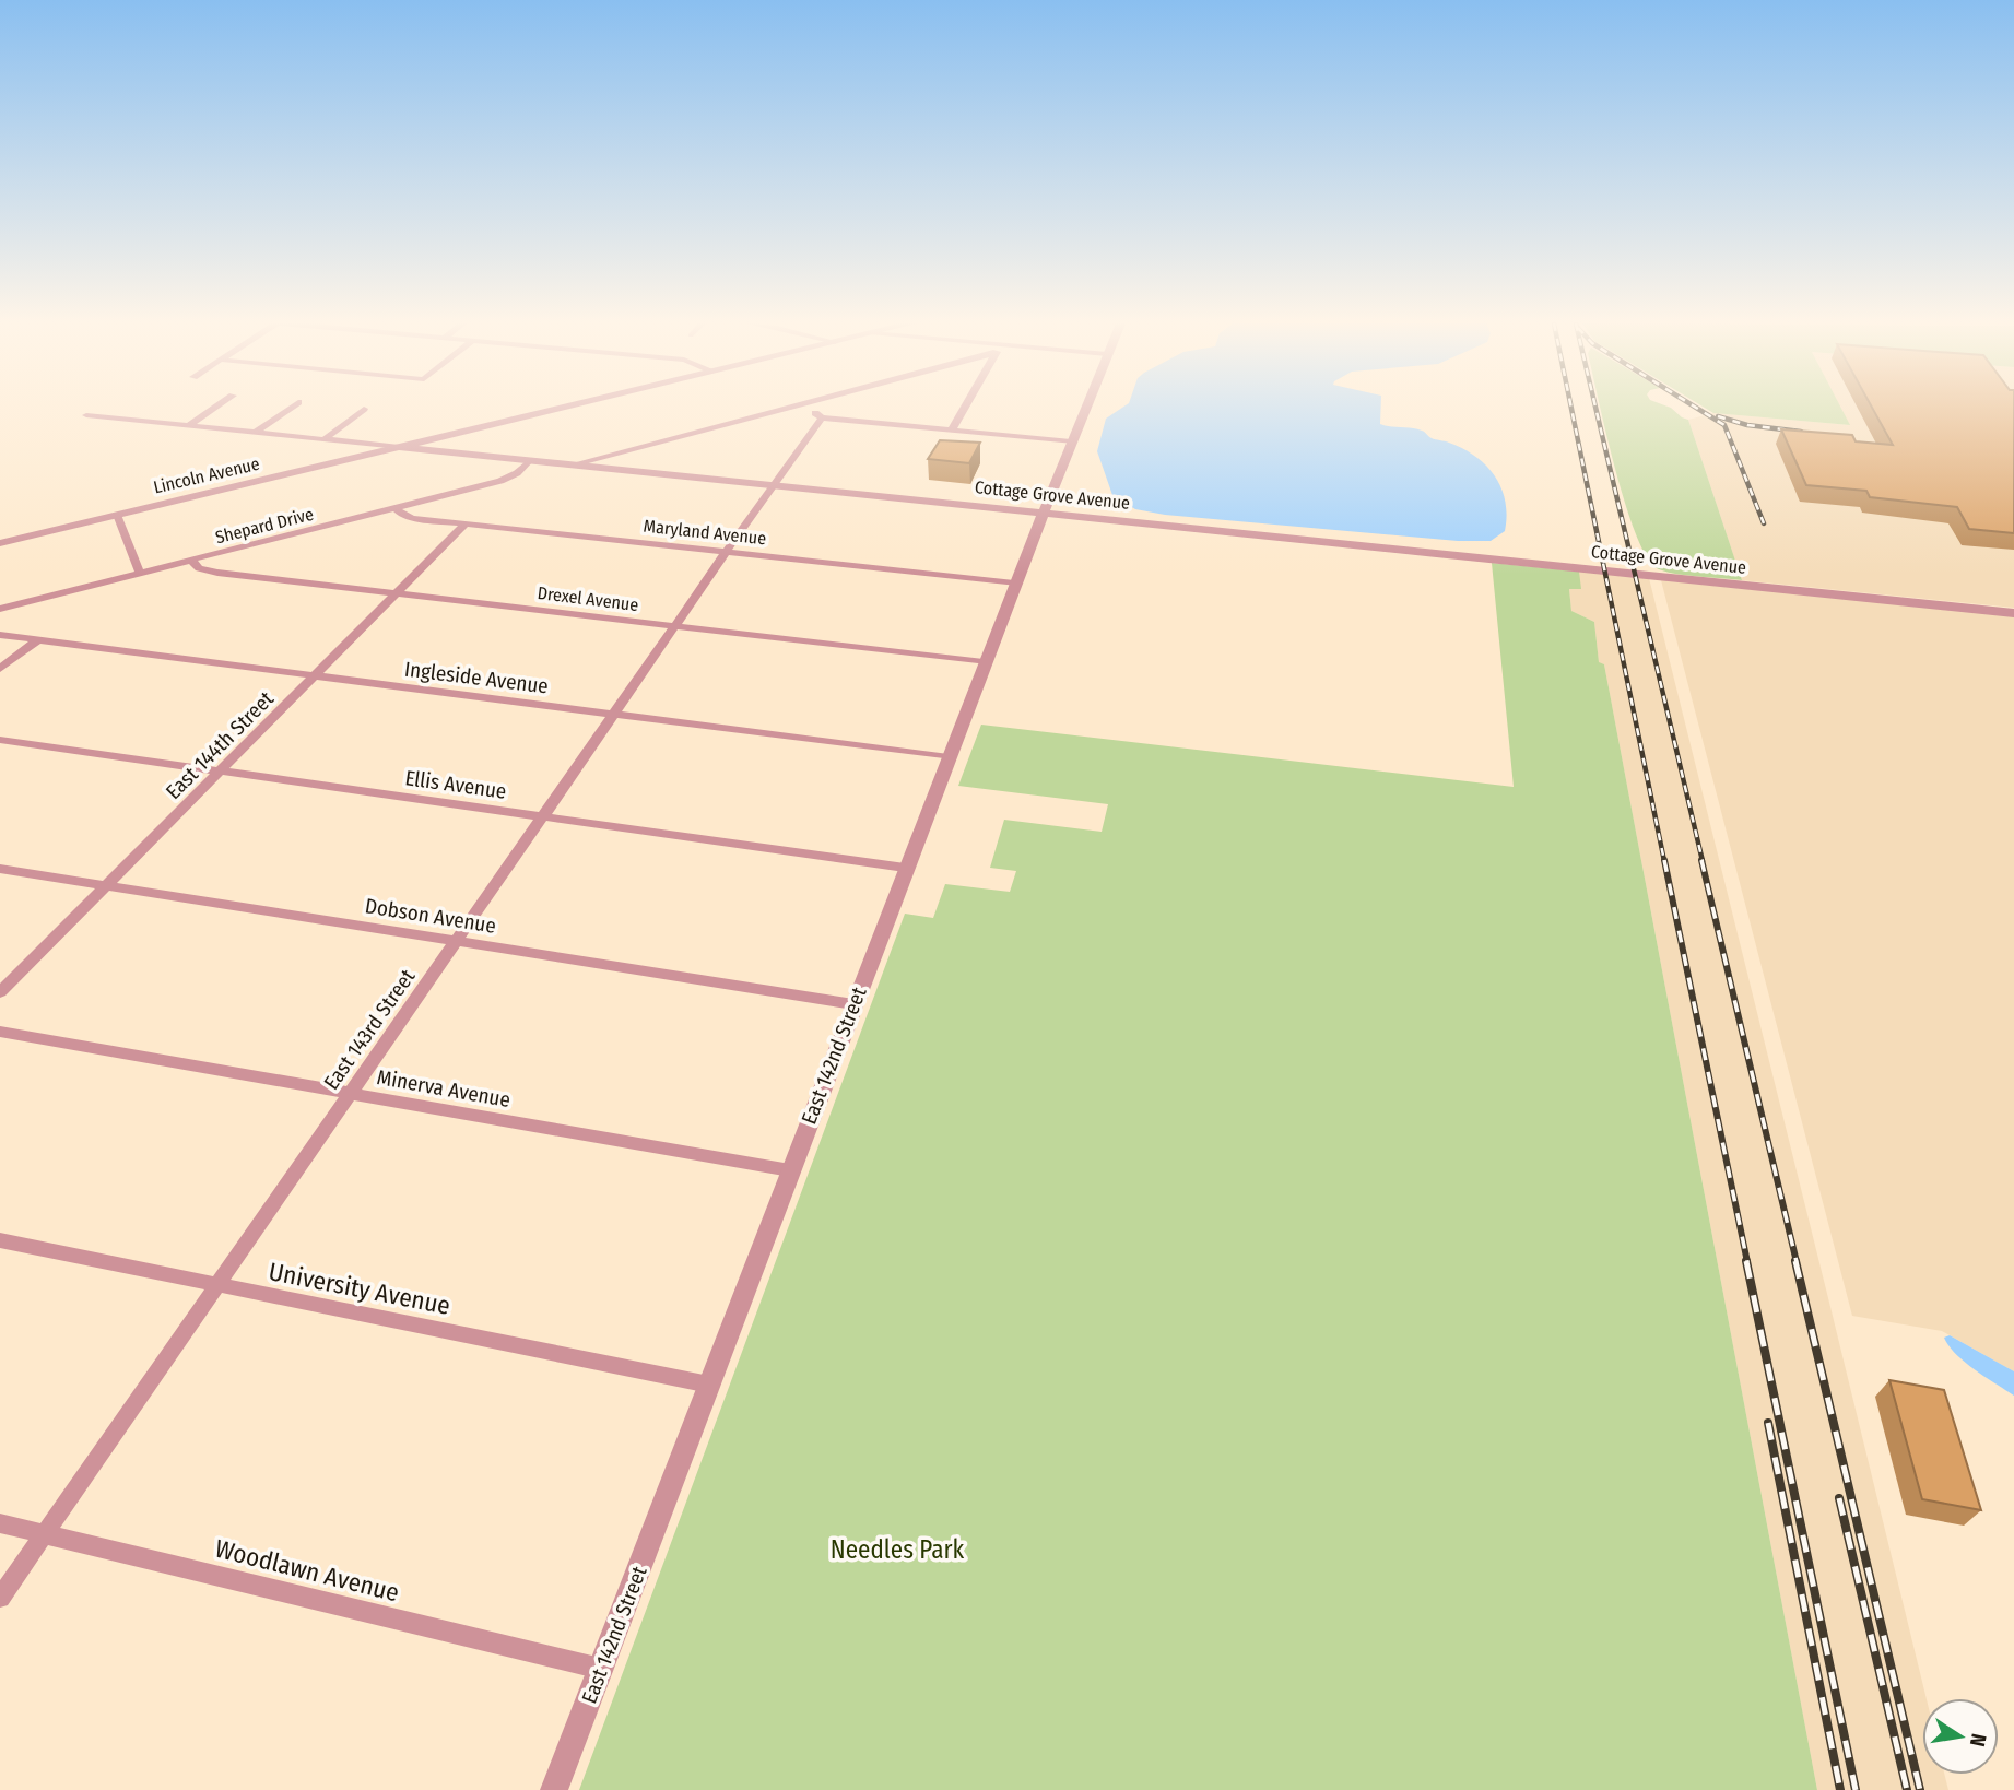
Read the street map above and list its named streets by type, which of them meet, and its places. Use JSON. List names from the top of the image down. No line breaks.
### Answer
{"streets":{"street":["Lincoln Avenue","Cottage Grove Avenue","Shepard Drive","Maryland Avenue","Drexel Avenue","Ingleside Avenue","East 144th Street","Ellis Avenue","Dobson Avenue","East 143rd Street","East 142nd Street","Minerva Avenue","University Avenue","Woodlawn Avenue"]},"crossings":[["Lincoln Avenue","Cottage Grove Avenue"],["Cottage Grove Avenue","Shepard Drive"],["Cottage Grove Avenue","East 143rd Street"],["Cottage Grove Avenue","East 142nd Street"],["Shepard Drive","Maryland Avenue"],["Shepard Drive","Drexel Avenue"],["Maryland Avenue","East 144th Street"],["Maryland Avenue","East 143rd Street"],["Maryland Avenue","East 142nd Street"],["Drexel Avenue","East 144th Street"],["Drexel Avenue","East 143rd Street"],["Drexel Avenue","East 142nd Street"],["Ingleside Avenue","East 144th Street"],["Ingleside Avenue","East 143rd Street"],["Ingleside Avenue","East 142nd Street"],["East 144th Street","Ellis Avenue"],["East 144th Street","Dobson Avenue"],["Ellis Avenue","East 143rd Street"],["Ellis Avenue","East 142nd Street"],["Dobson Avenue","East 143rd Street"],["Dobson Avenue","East 142nd Street"],["East 143rd Street","Minerva Avenue"],["East 143rd Street","University Avenue"],["East 143rd Street","Woodlawn Avenue"],["East 142nd Street","Minerva Avenue"],["East 142nd Street","University Avenue"],["East 142nd Street","Woodlawn Avenue"]],"parks":["Needles Park"],"north":"right"}
